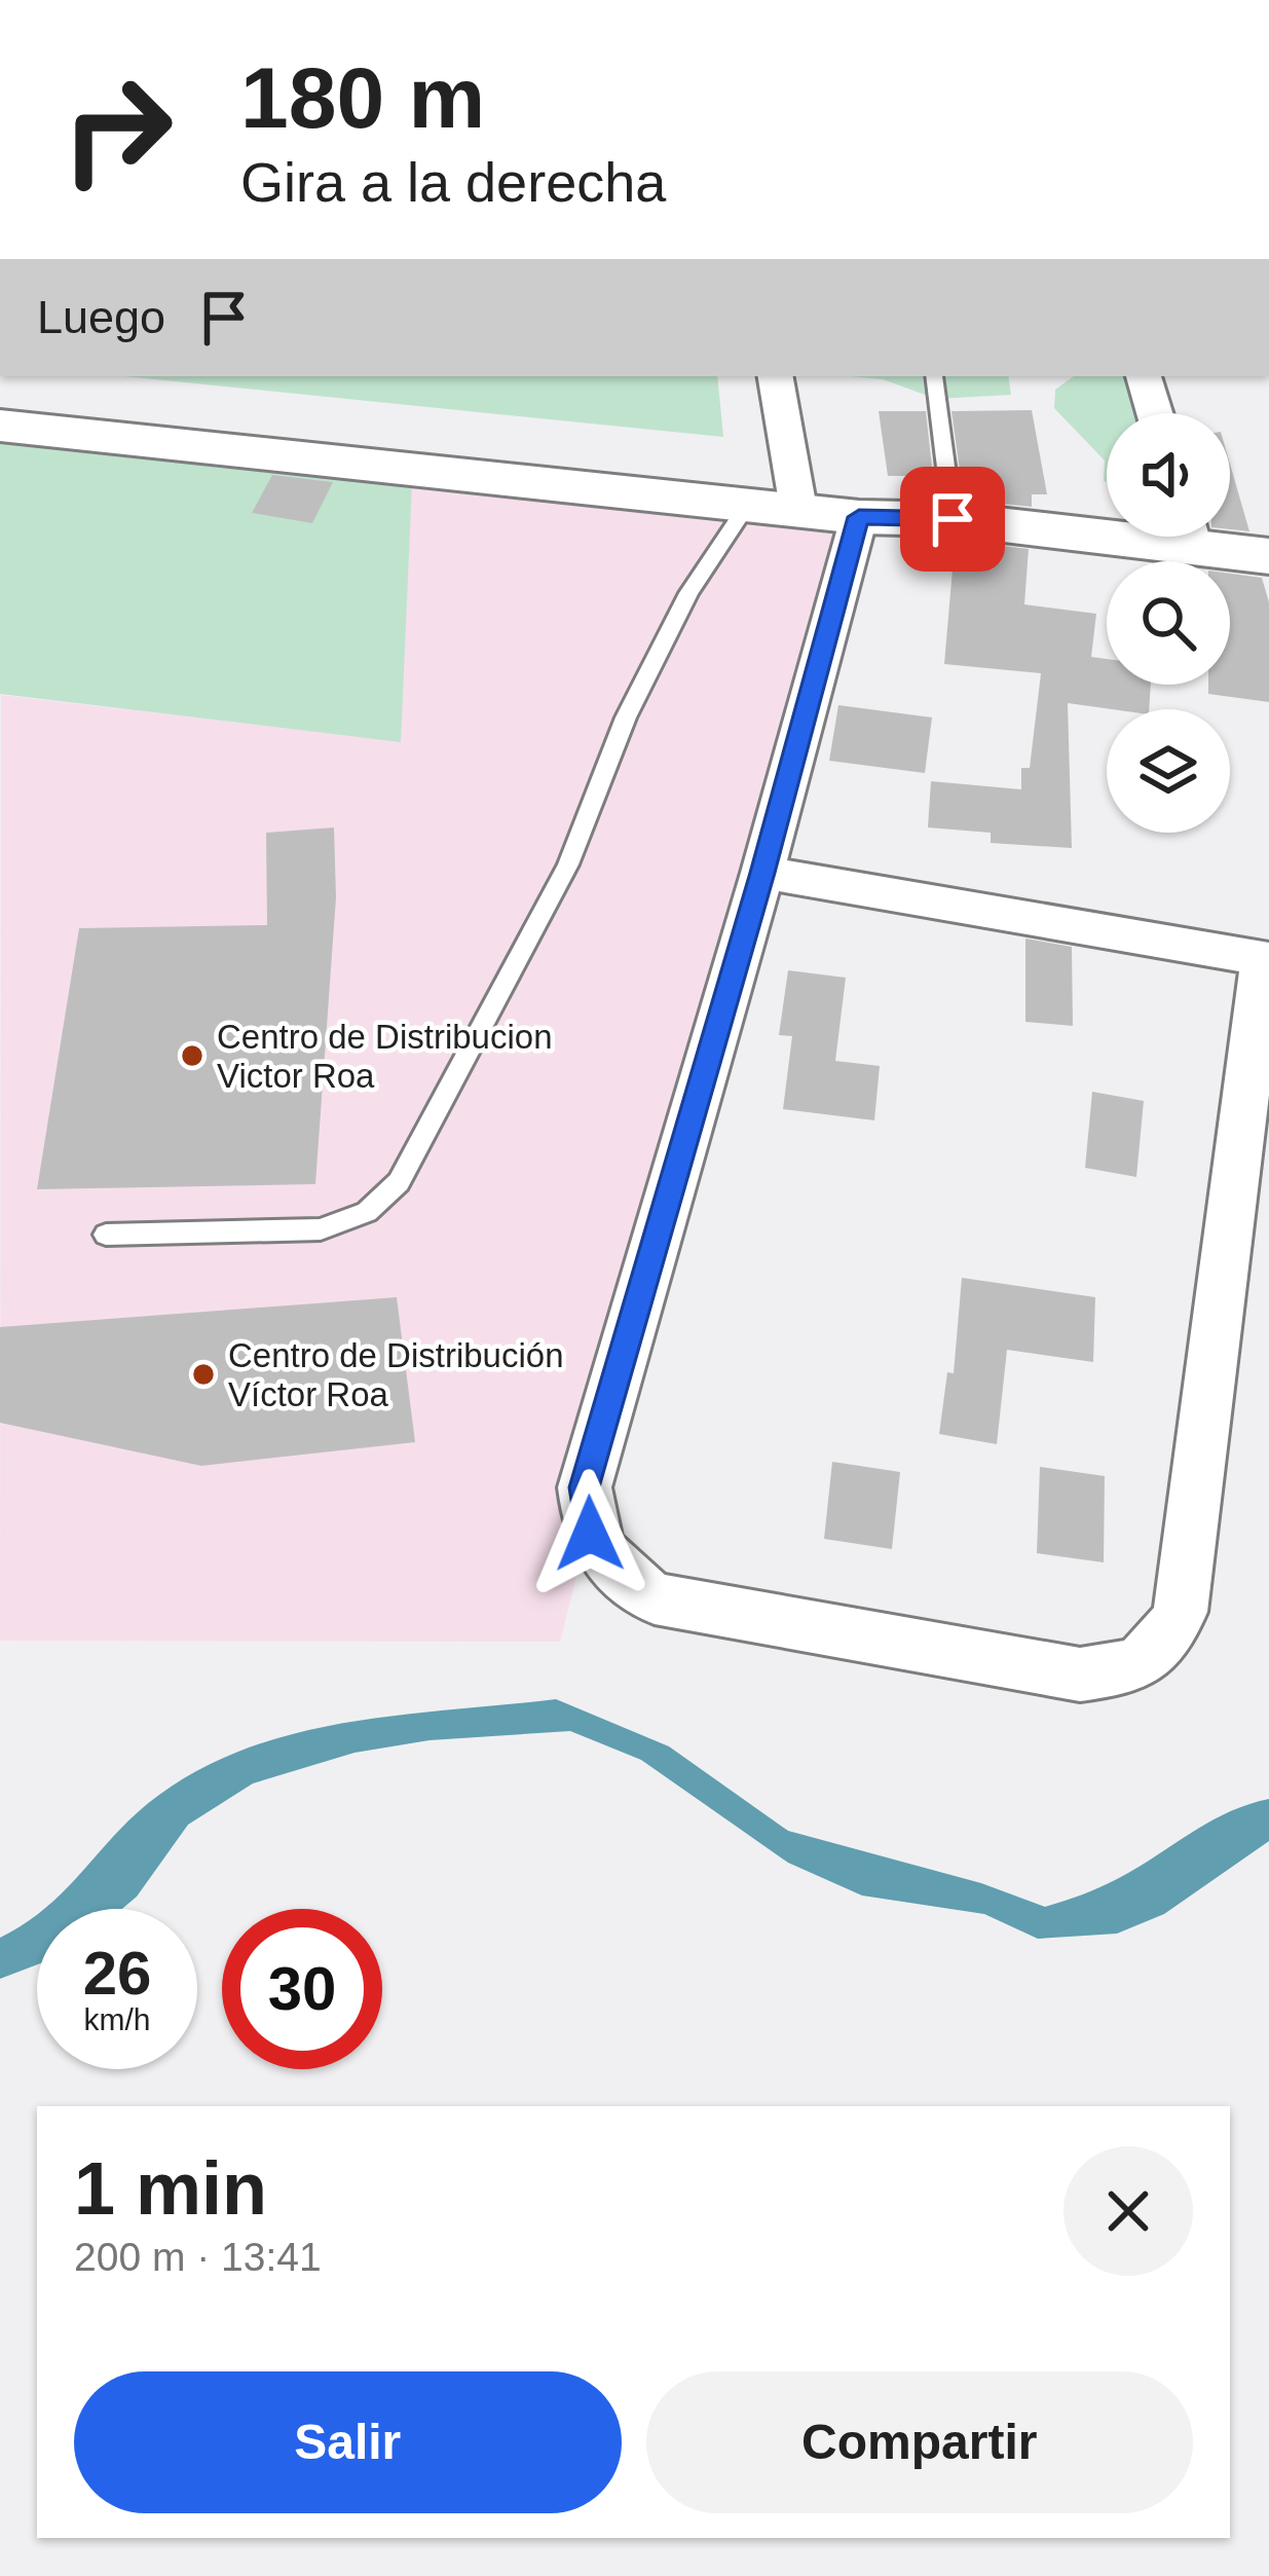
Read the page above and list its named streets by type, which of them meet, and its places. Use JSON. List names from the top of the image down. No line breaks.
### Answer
{"places":["Centro de Distribucion Victor Roa","Centro de Distribución Víctor Roa"],"page":{"turn":["180 m","Gira a la derecha"],"then":"Luego","speed":"26 km/h","limit":"30","heading":["1 min","200 m · 13:41"],"buttons":["Salir","Compartir"]}}
